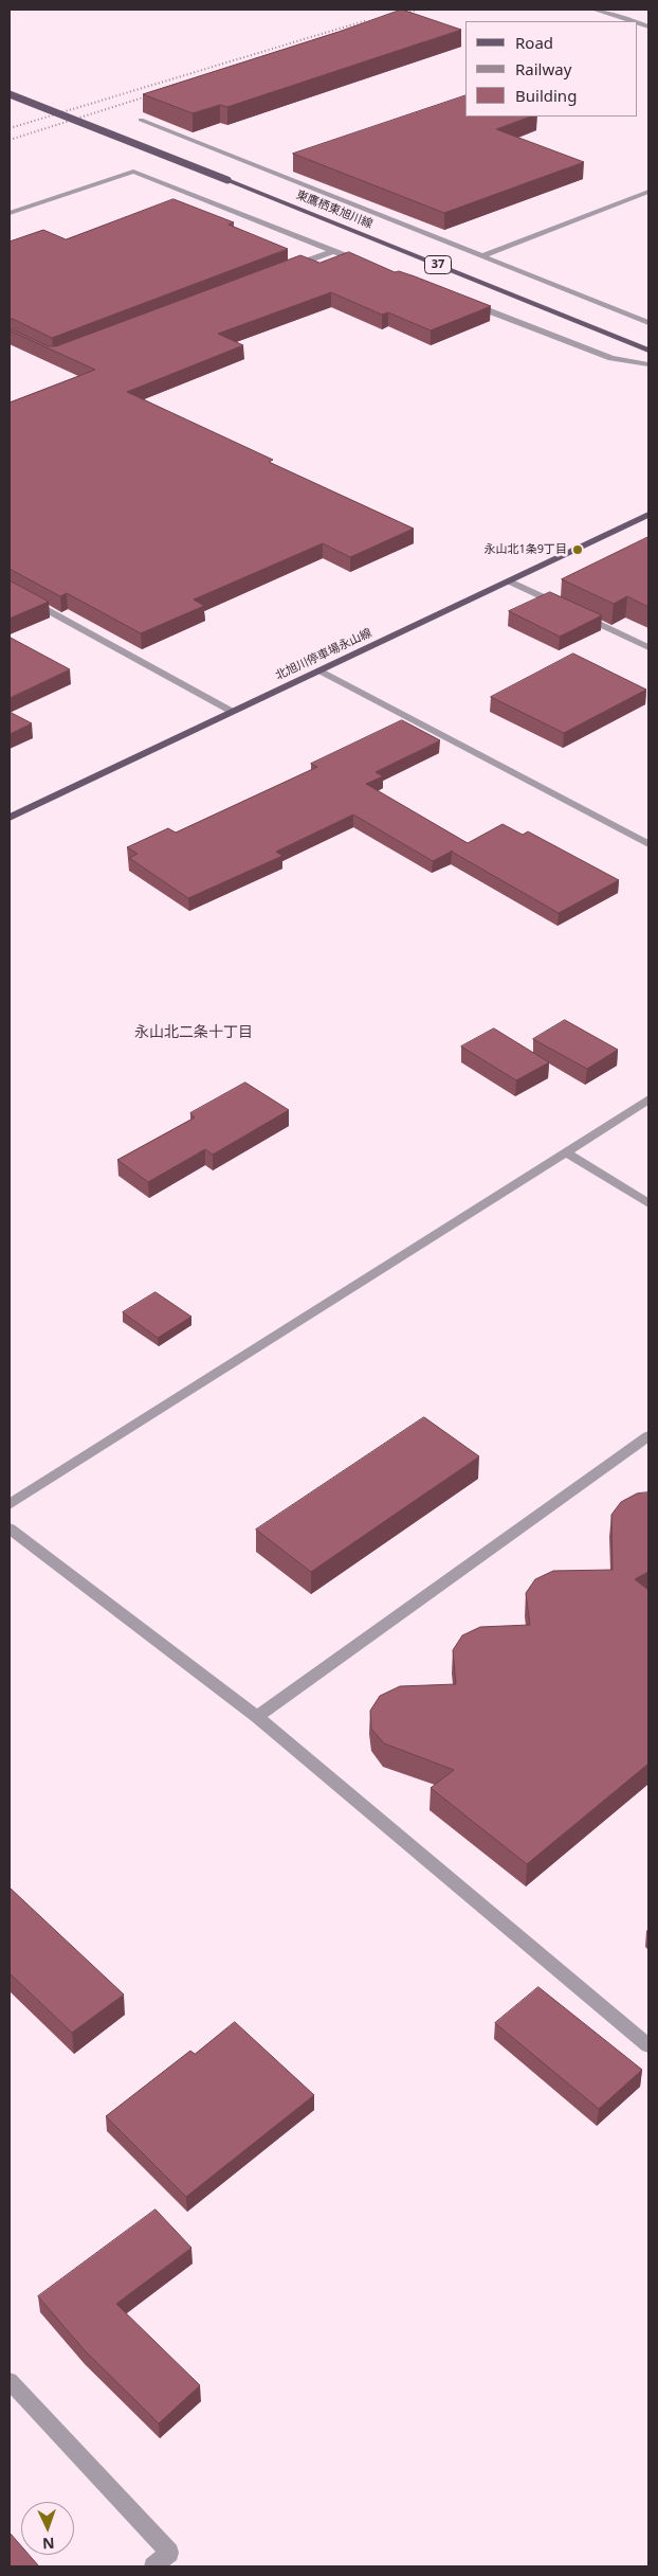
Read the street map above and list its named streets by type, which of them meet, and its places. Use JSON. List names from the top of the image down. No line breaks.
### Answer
{"streets":{"main road":["東鷹栖東旭川線","37","北旭川停車場永山線"]},"districts":["永山北二条十丁目"],"places":["永山北1条9丁目"],"legend":["Road","Railway","Building"],"north":"bottom"}
